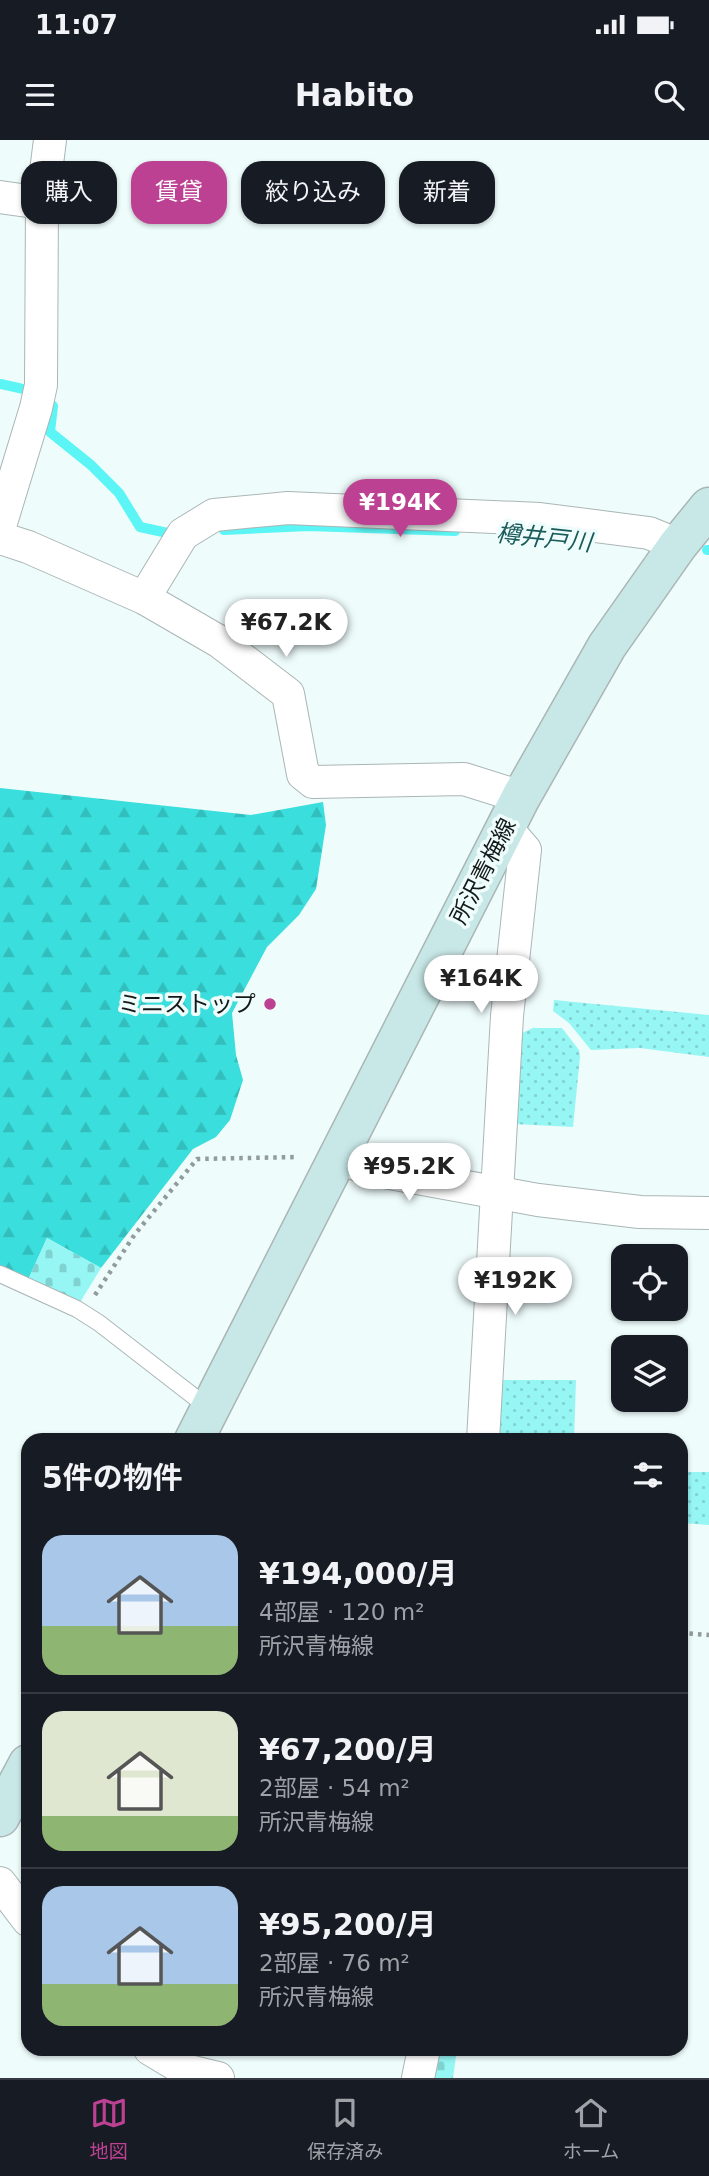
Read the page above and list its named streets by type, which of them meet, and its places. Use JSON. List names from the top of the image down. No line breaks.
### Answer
{"streets":{"main road":["所沢青梅線"]},"water":["樽井戸川"],"places":["ミニストップ"],"page":{"status":"11:07","header":"Habito","chip":["購入","賃貸","絞り込み","新着"],"price":["¥194K","¥67.2K","¥164K","¥95.2K","¥192K"],"heading":"5件の物件","list":[{"name":"¥194,000/月","note":"4部屋 · 120 m² · 所沢青梅線"},{"name":"¥67,200/月","note":"2部屋 · 54 m² · 所沢青梅線"},{"name":"¥95,200/月","note":"2部屋 · 76 m² · 所沢青梅線"}],"tabs":["地図","保存済み","ホーム"]}}
